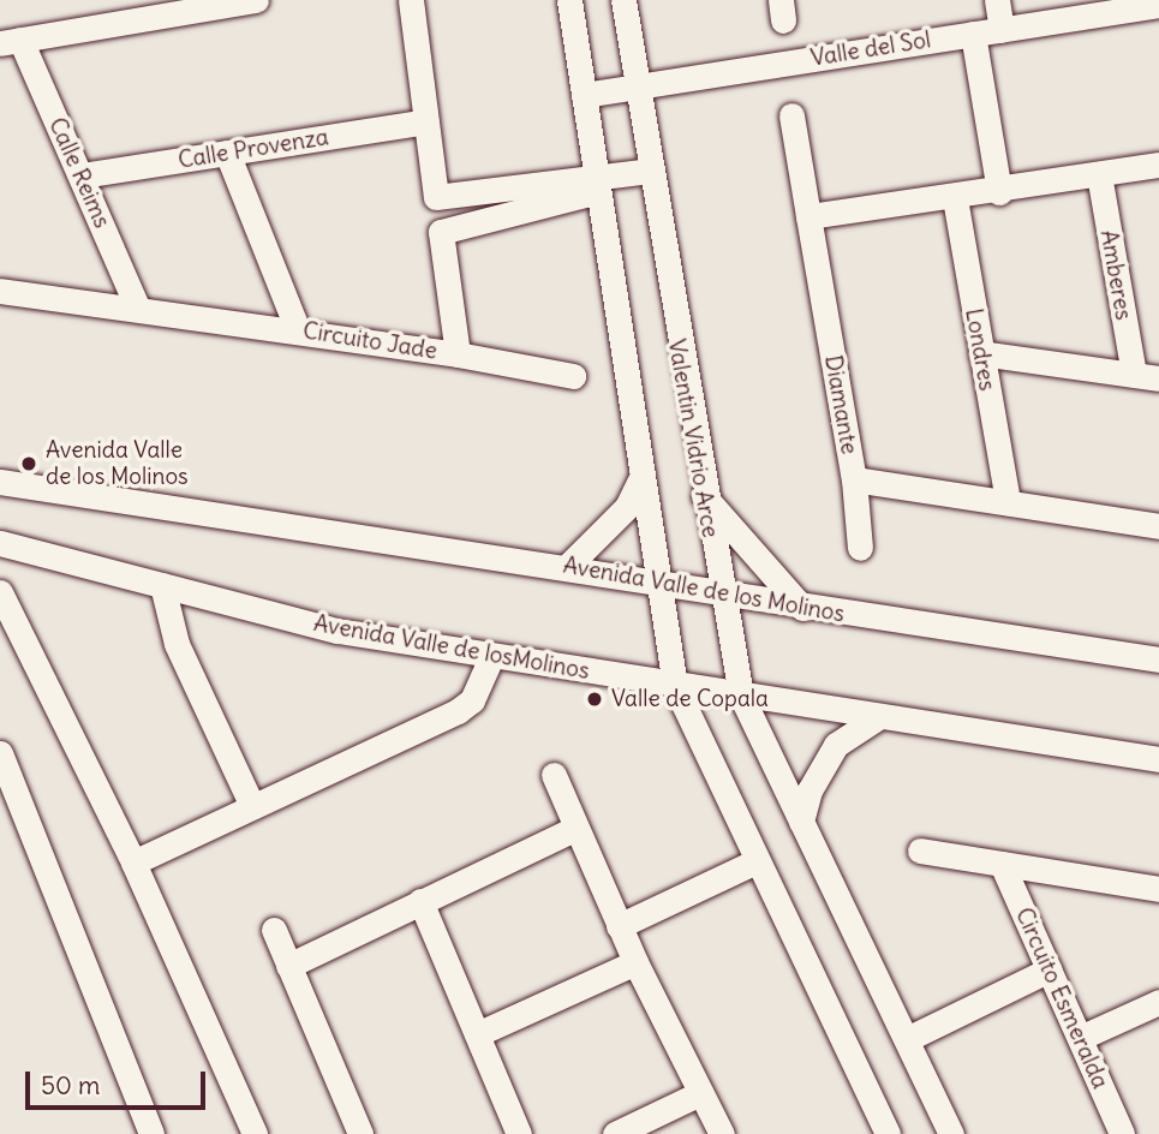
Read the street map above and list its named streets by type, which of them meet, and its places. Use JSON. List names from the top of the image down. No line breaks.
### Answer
{"streets":{"street":["Valle del Sol","Calle Provenza","Calle Reims","Amberes","Circuito Jade","Londres","Diamante","Valentin Vidrio Arce","Avenida Valle de los Molinos","Avenida Valle de losMolinos","Circuito Esmeralda"]},"crossings":[["Valle del Sol","Valentin Vidrio Arce"],["Calle Provenza","Calle Reims"],["Calle Reims","Circuito Jade"],["Londres","Diamante"],["Valentin Vidrio Arce","Avenida Valle de los Molinos"],["Valentin Vidrio Arce","Avenida Valle de losMolinos"]],"places":["Avenida Valle de los Molinos","Valle de Copala"],"scale_bar":"50 m"}
